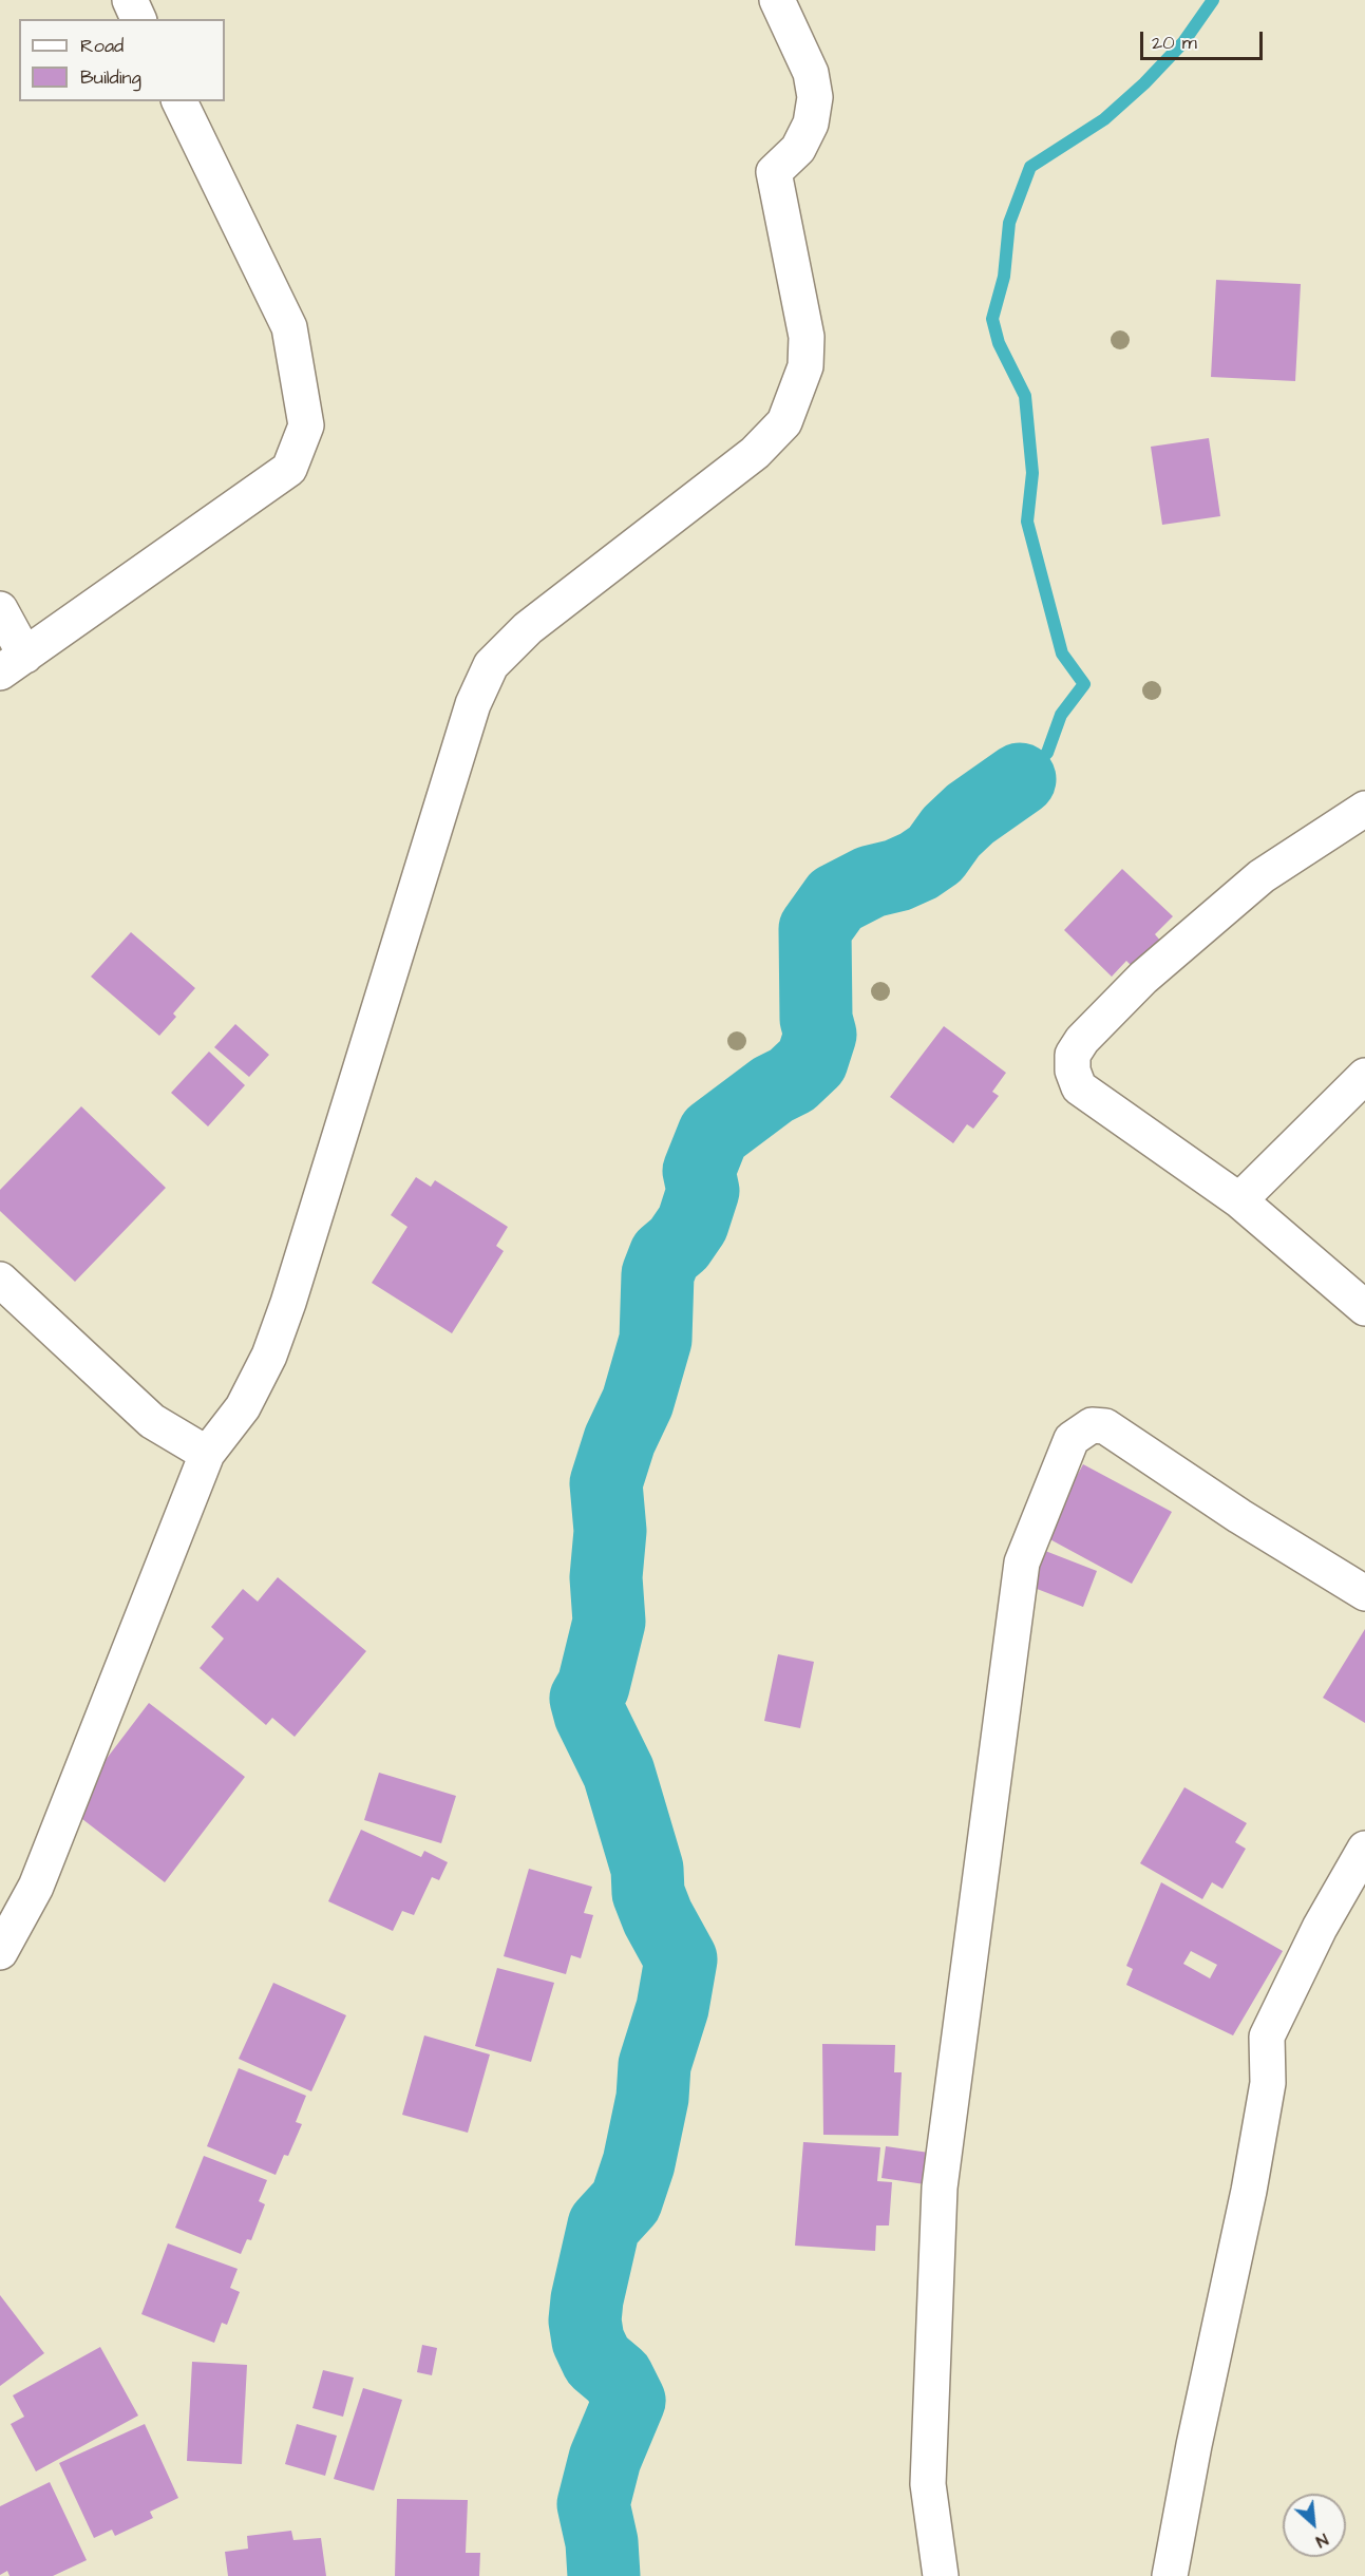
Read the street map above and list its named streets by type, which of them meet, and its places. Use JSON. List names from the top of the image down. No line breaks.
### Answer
{"legend":["Road","Building"],"scale_bar":"20 m","north":"bottom right"}
